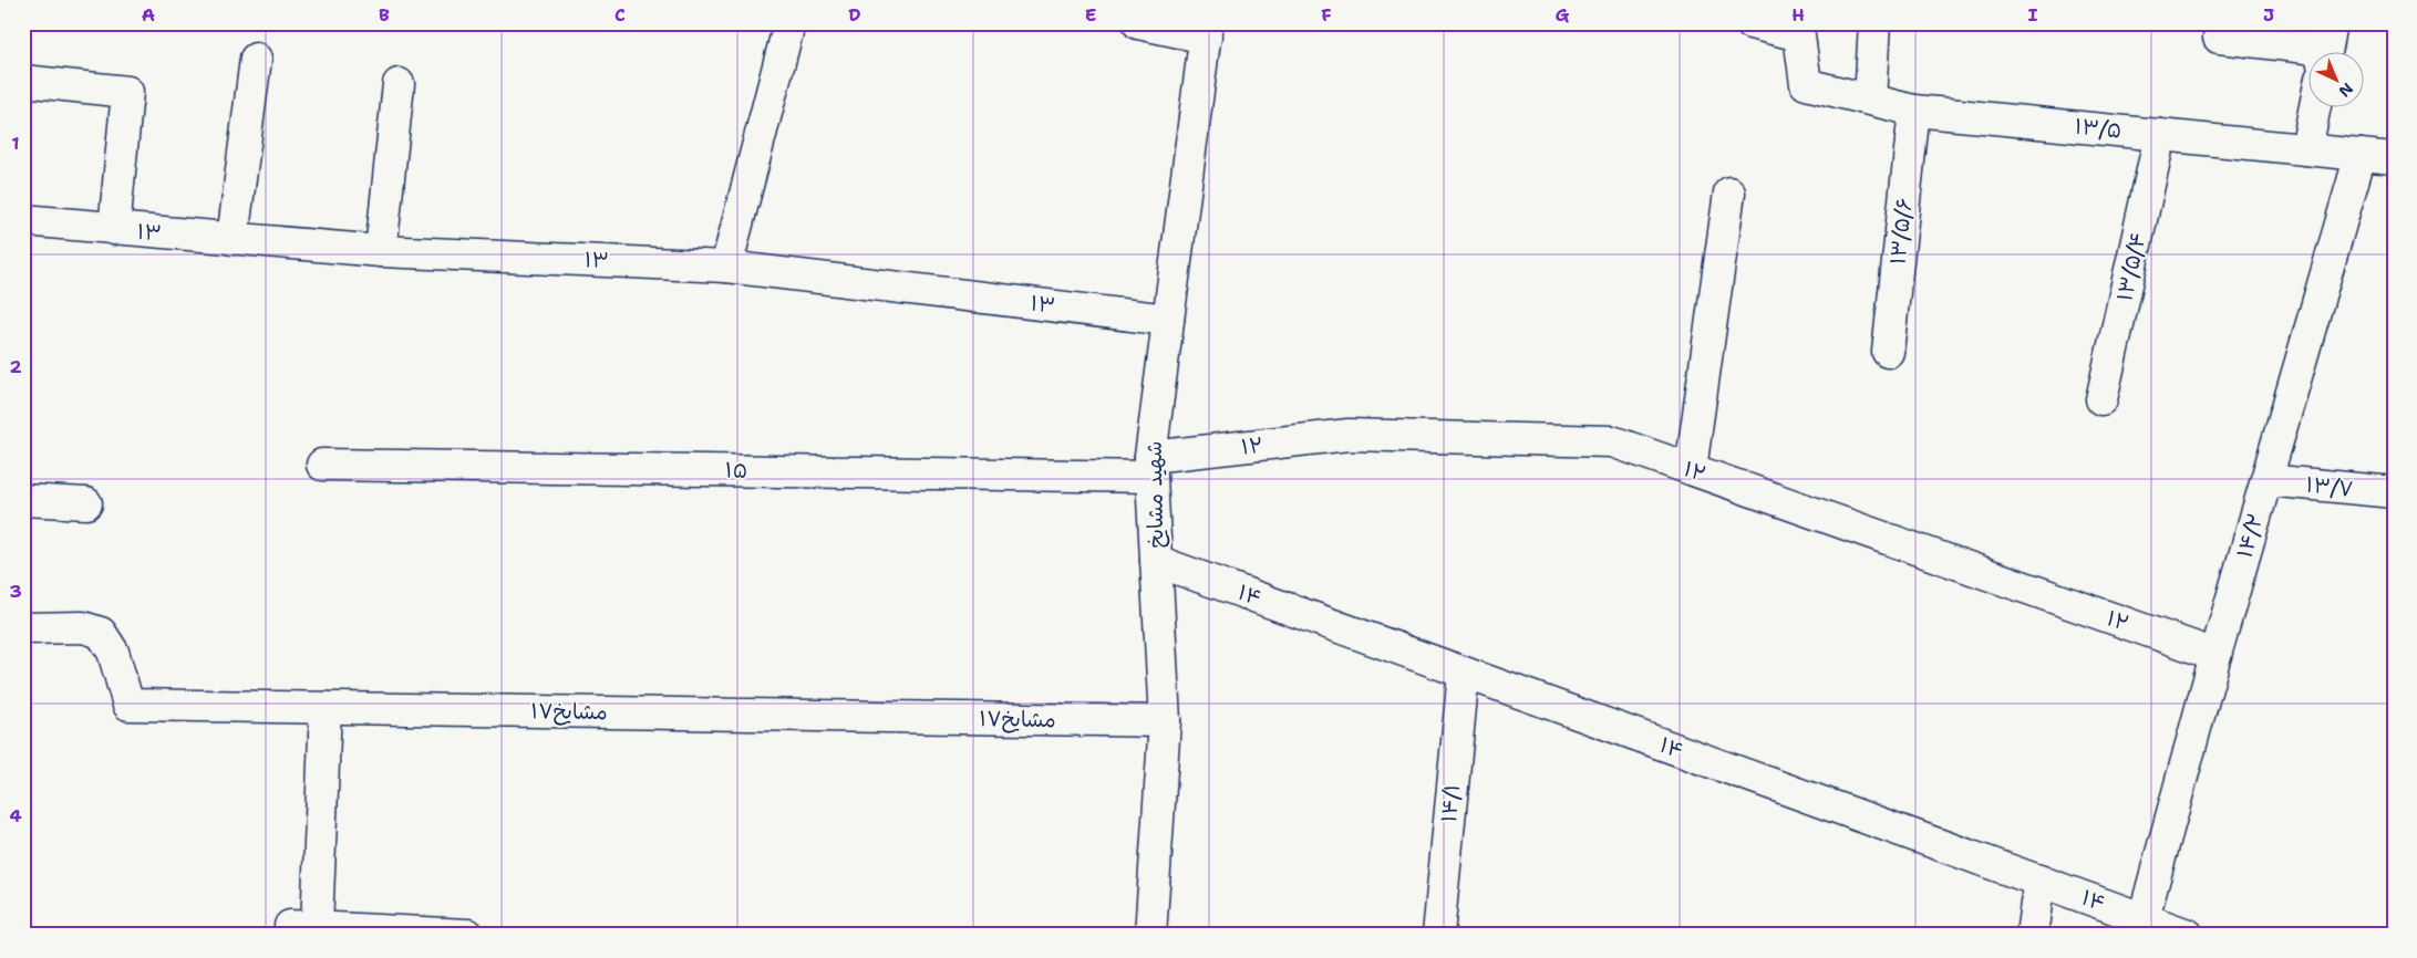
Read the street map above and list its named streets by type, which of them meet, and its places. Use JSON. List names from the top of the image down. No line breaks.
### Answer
{"streets":{"street":["۱۳/۵","۱۳/۵/۶","۱۳","۱۳/۵/۴","۱۲","۱۵","۱۳/۷","شهید مشایخ","۱۴/۲","۱۴","۱۷مشایخ","۱۴/۱"]},"crossings":[["۱۳/۵","۱۳/۵/۶"],["۱۳/۵","۱۳/۵/۴"],["۱۳/۵","۱۴/۲"],["۱۳","شهید مشایخ"],["۱۲","۱۵"],["۱۲","شهید مشایخ"],["۱۲","۱۴/۲"],["۱۵","شهید مشایخ"],["۱۳/۷","۱۴/۲"],["شهید مشایخ","۱۴"],["شهید مشایخ","۱۷مشایخ"],["۱۴/۲","۱۴"],["۱۴","۱۴/۱"]],"north":"bottom right","grid":{"columns":["A","B","C","D","E","F","G","H","I","J"],"rows":["1","2","3","4"]}}
